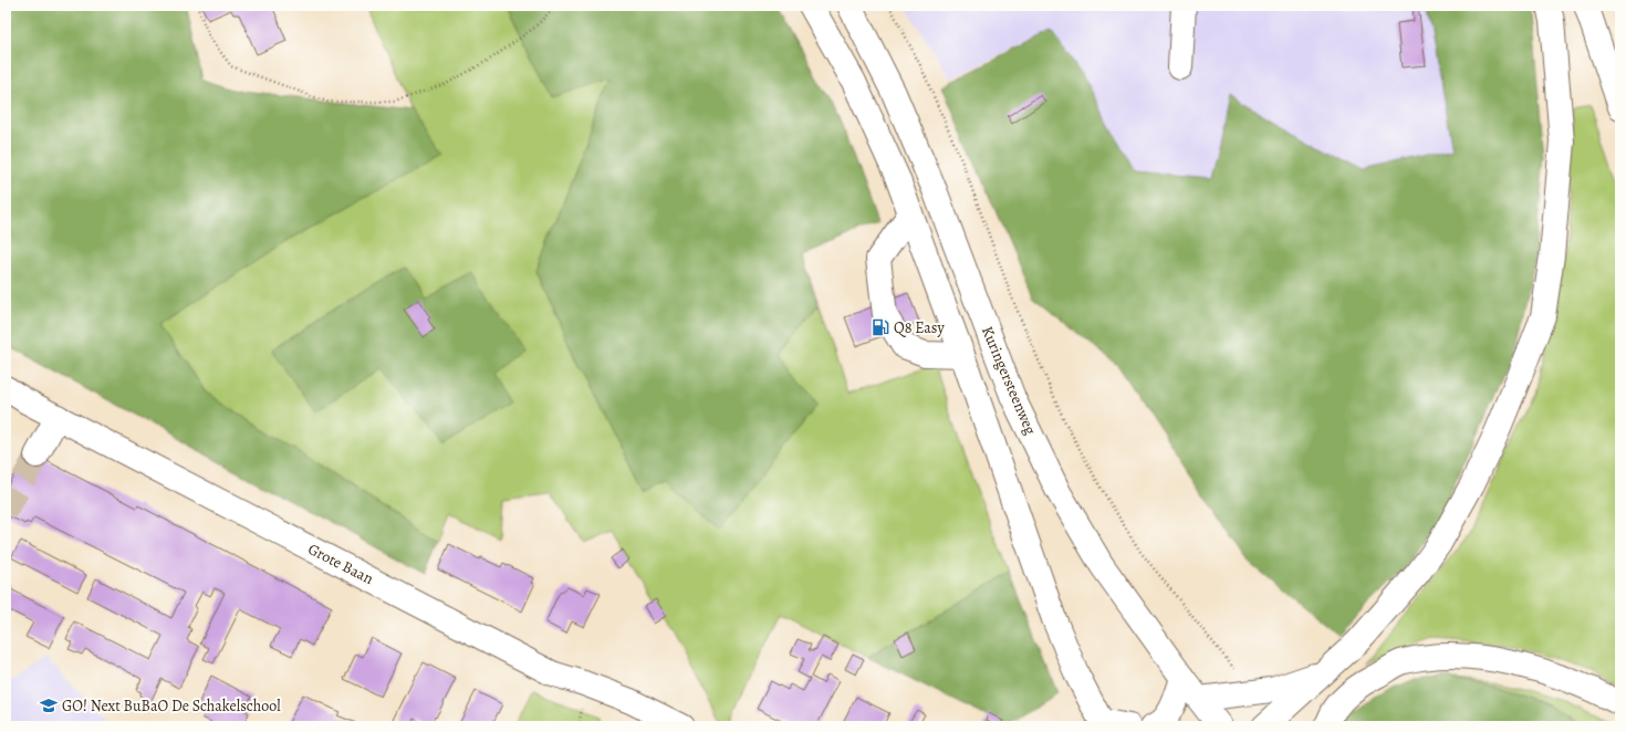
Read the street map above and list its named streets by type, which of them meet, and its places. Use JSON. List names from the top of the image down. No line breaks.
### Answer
{"streets":{"main road":["Kuringersteenweg","Grote Baan"]},"places":{"fuel station":["Q8 Easy"],"school or university":["GO! Next BuBaO De Schakelschool"]}}
